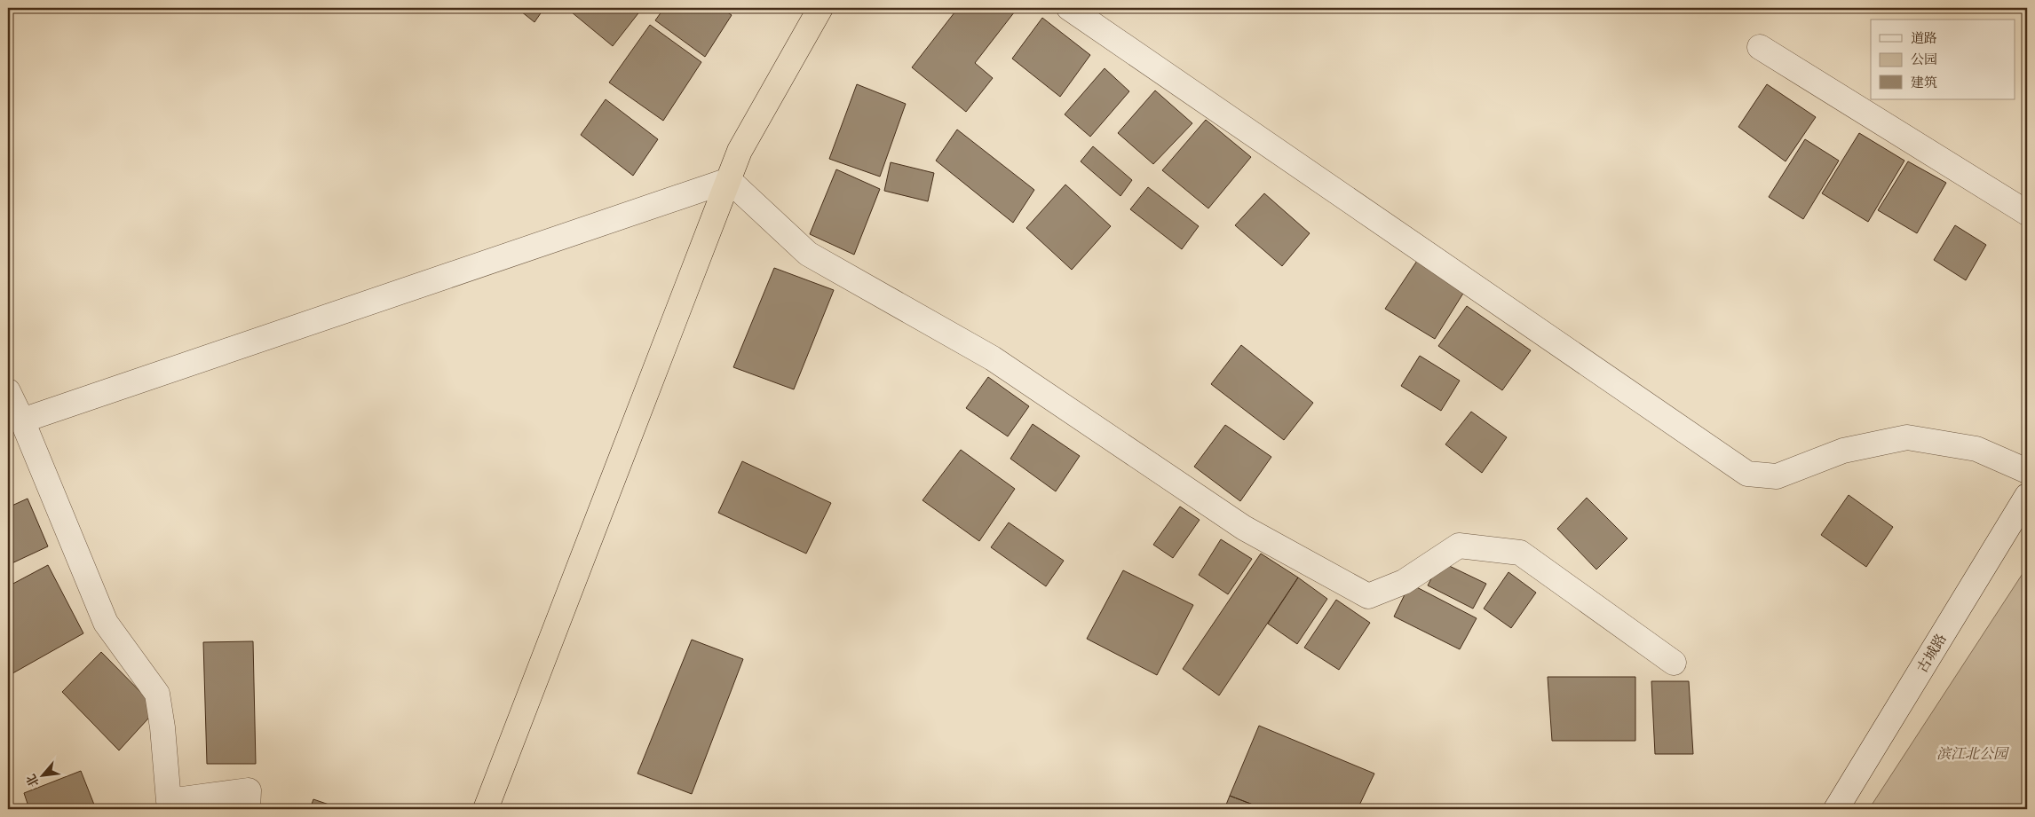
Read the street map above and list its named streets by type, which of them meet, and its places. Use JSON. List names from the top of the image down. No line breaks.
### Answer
{"streets":{"street":["古城路"]},"parks":["滨江北公园"],"legend":["道路","公园","建筑"],"north":"bottom left"}
